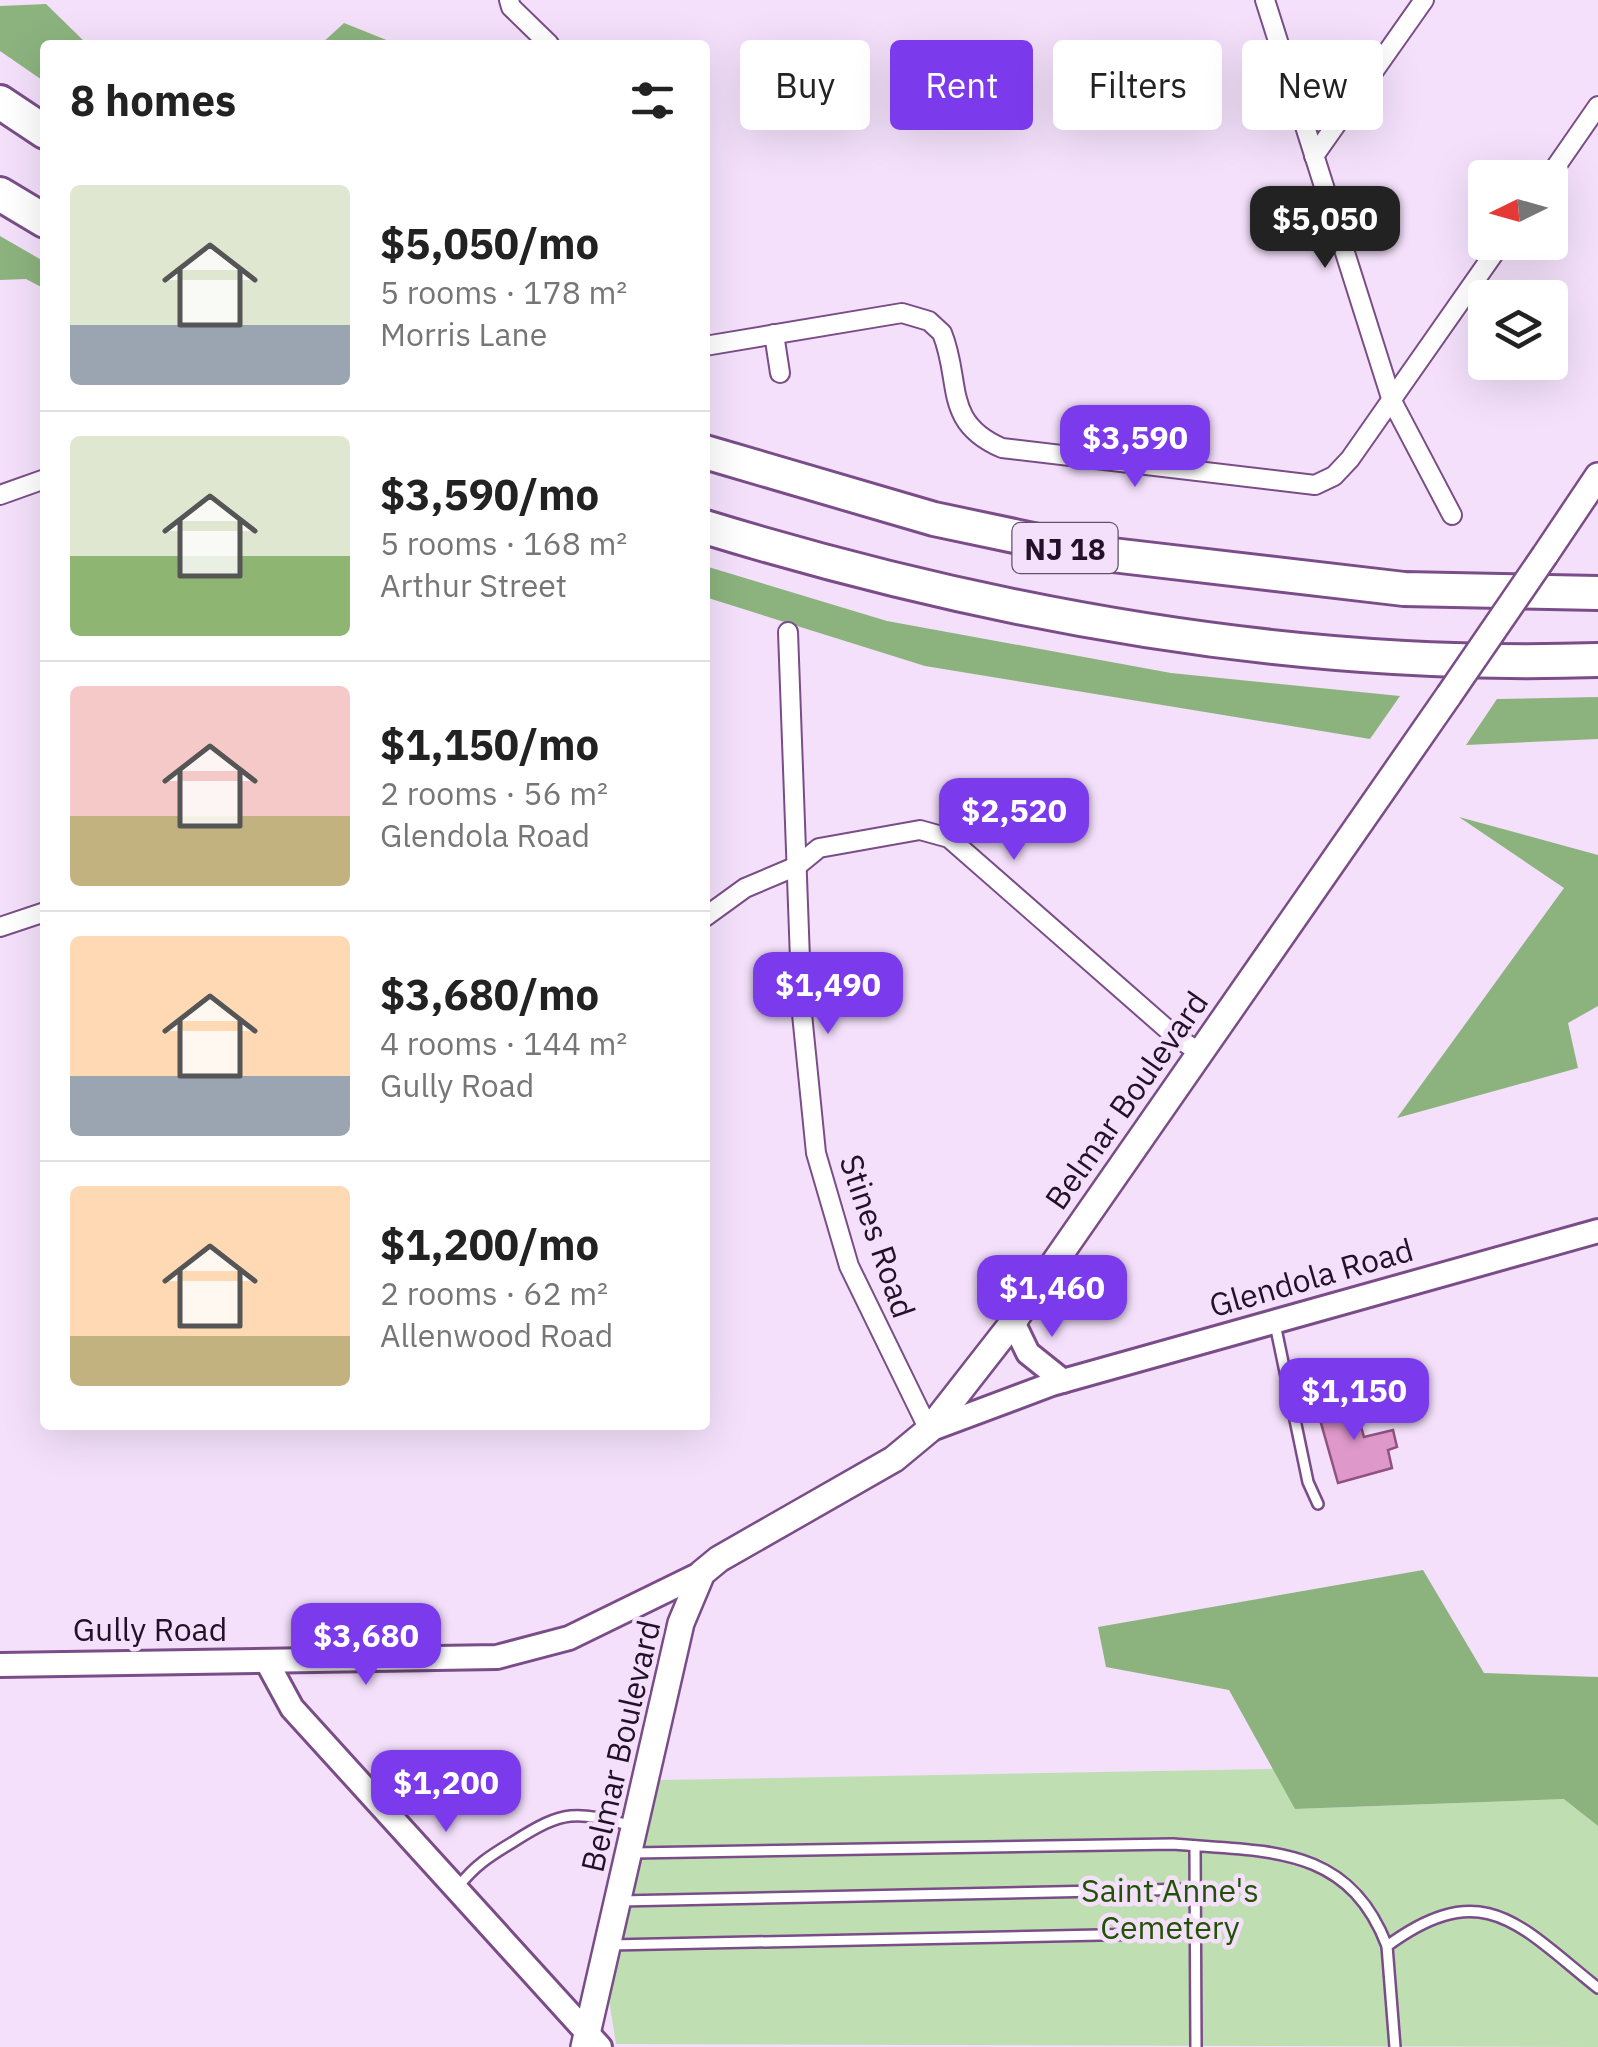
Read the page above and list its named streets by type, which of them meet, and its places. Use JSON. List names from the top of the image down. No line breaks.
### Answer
{"streets":{"highway":["NJ 18"],"main road":["Belmar Boulevard"],"street":["Stines Road","Glendola Road","Gully Road"]},"crossings":[["Belmar Boulevard","Stines Road"],["Belmar Boulevard","Glendola Road"],["Belmar Boulevard","Gully Road"],["Stines Road","Glendola Road"]],"parks":["Saint Anne's Cemetery"],"north":"left","page":{"chip":["Buy","Rent","Filters","New"],"heading":"8 homes","list":[{"name":"$5,050/mo","note":"5 rooms · 178 m² · Morris Lane"},{"name":"$3,590/mo","note":"5 rooms · 168 m² · Arthur Street"},{"name":"$1,150/mo","note":"2 rooms · 56 m² · Glendola Road"},{"name":"$3,680/mo","note":"4 rooms · 144 m² · Gully Road"},{"name":"$1,200/mo","note":"2 rooms · 62 m² · Allenwood Road"}],"price":["$5,050","$3,590","$2,520","$1,490","$1,460","$1,150","$3,680","$1,200"]}}
